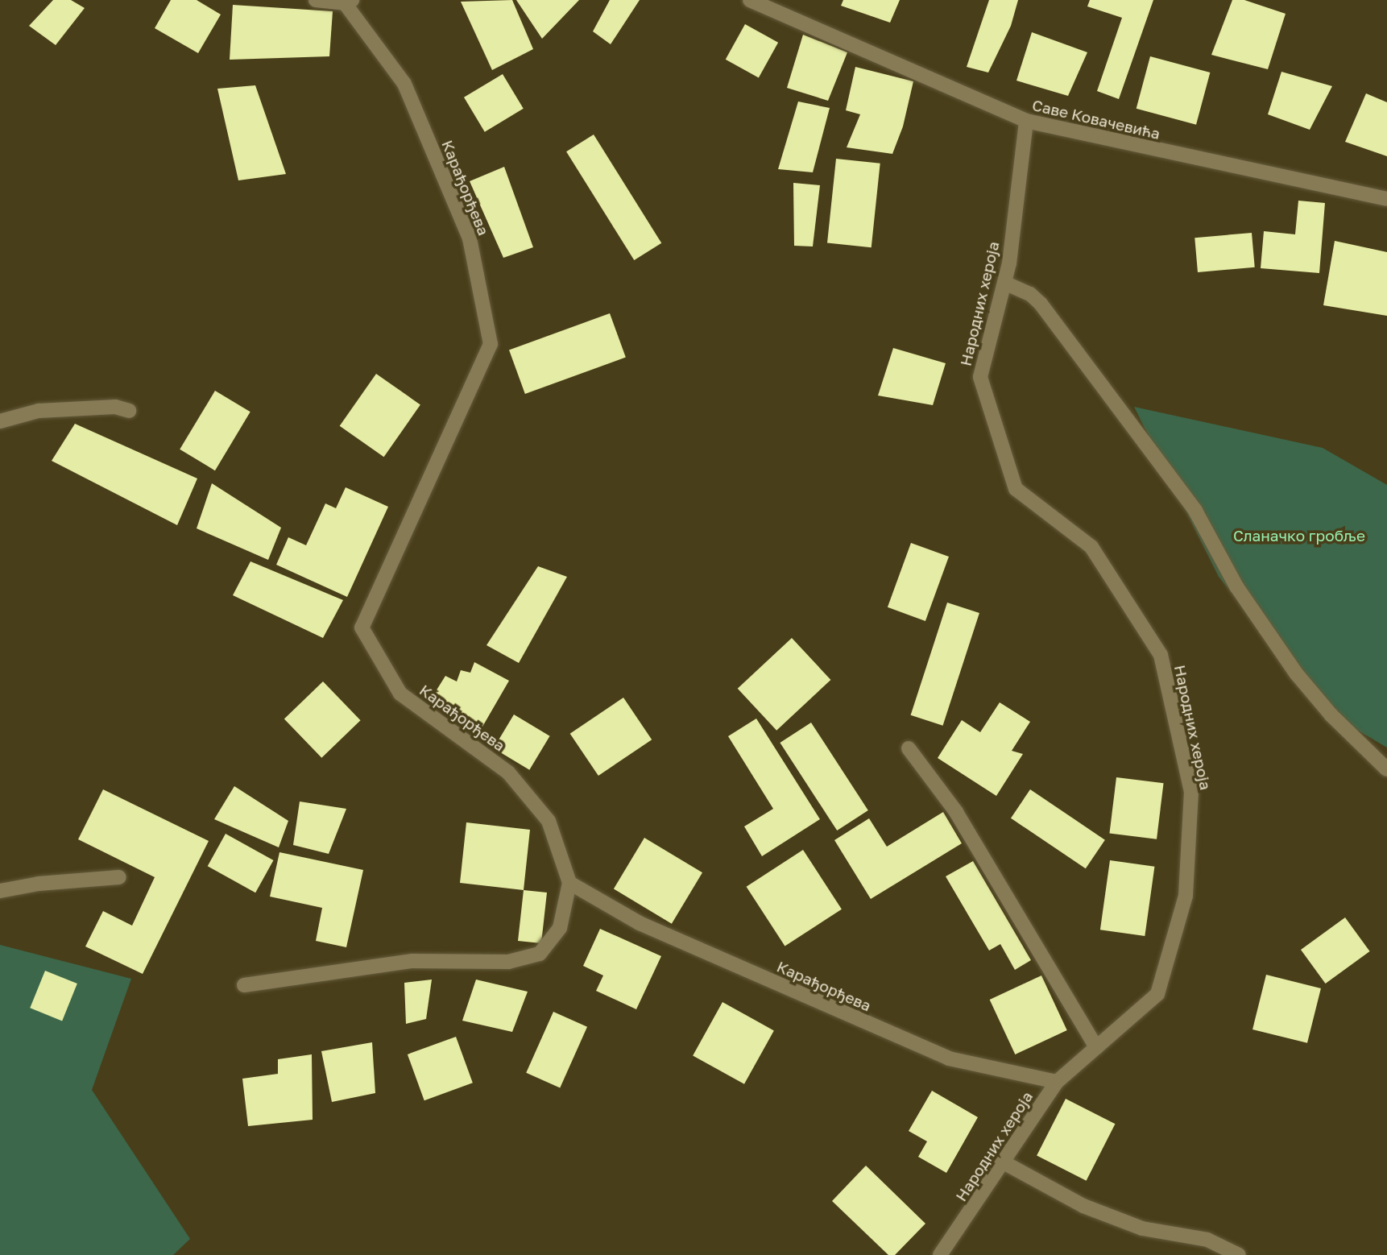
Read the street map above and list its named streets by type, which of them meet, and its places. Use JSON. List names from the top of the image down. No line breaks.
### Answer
{"streets":{"street":["Саве Ковачевића","Карађорђева","Народних хероја"]},"crossings":[["Саве Ковачевића","Народних хероја"],["Карађорђева","Народних хероја"]],"parks":["Сланачко гробље"]}
